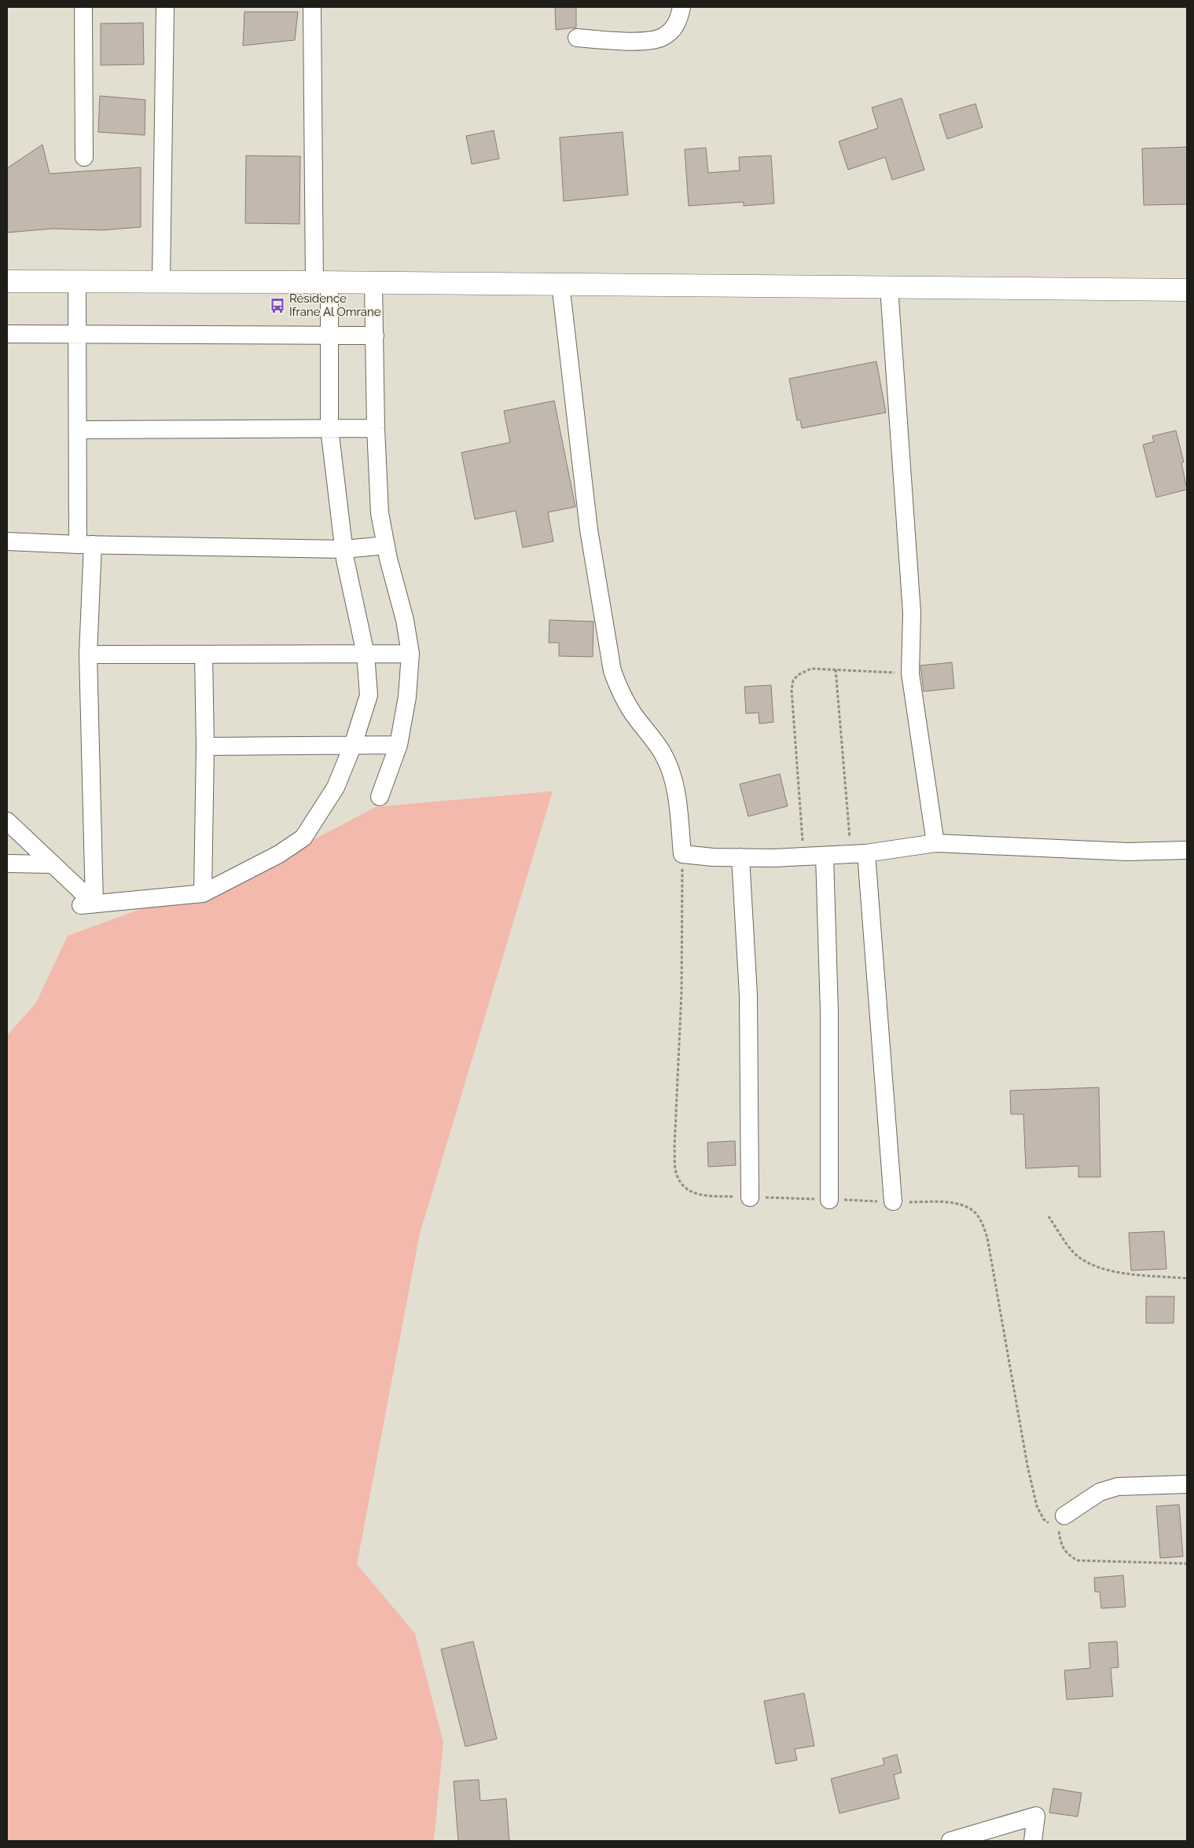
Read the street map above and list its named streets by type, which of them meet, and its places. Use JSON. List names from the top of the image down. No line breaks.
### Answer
{"places":{"bus stop":["Résidence Ifrane Al Omrane"]}}
